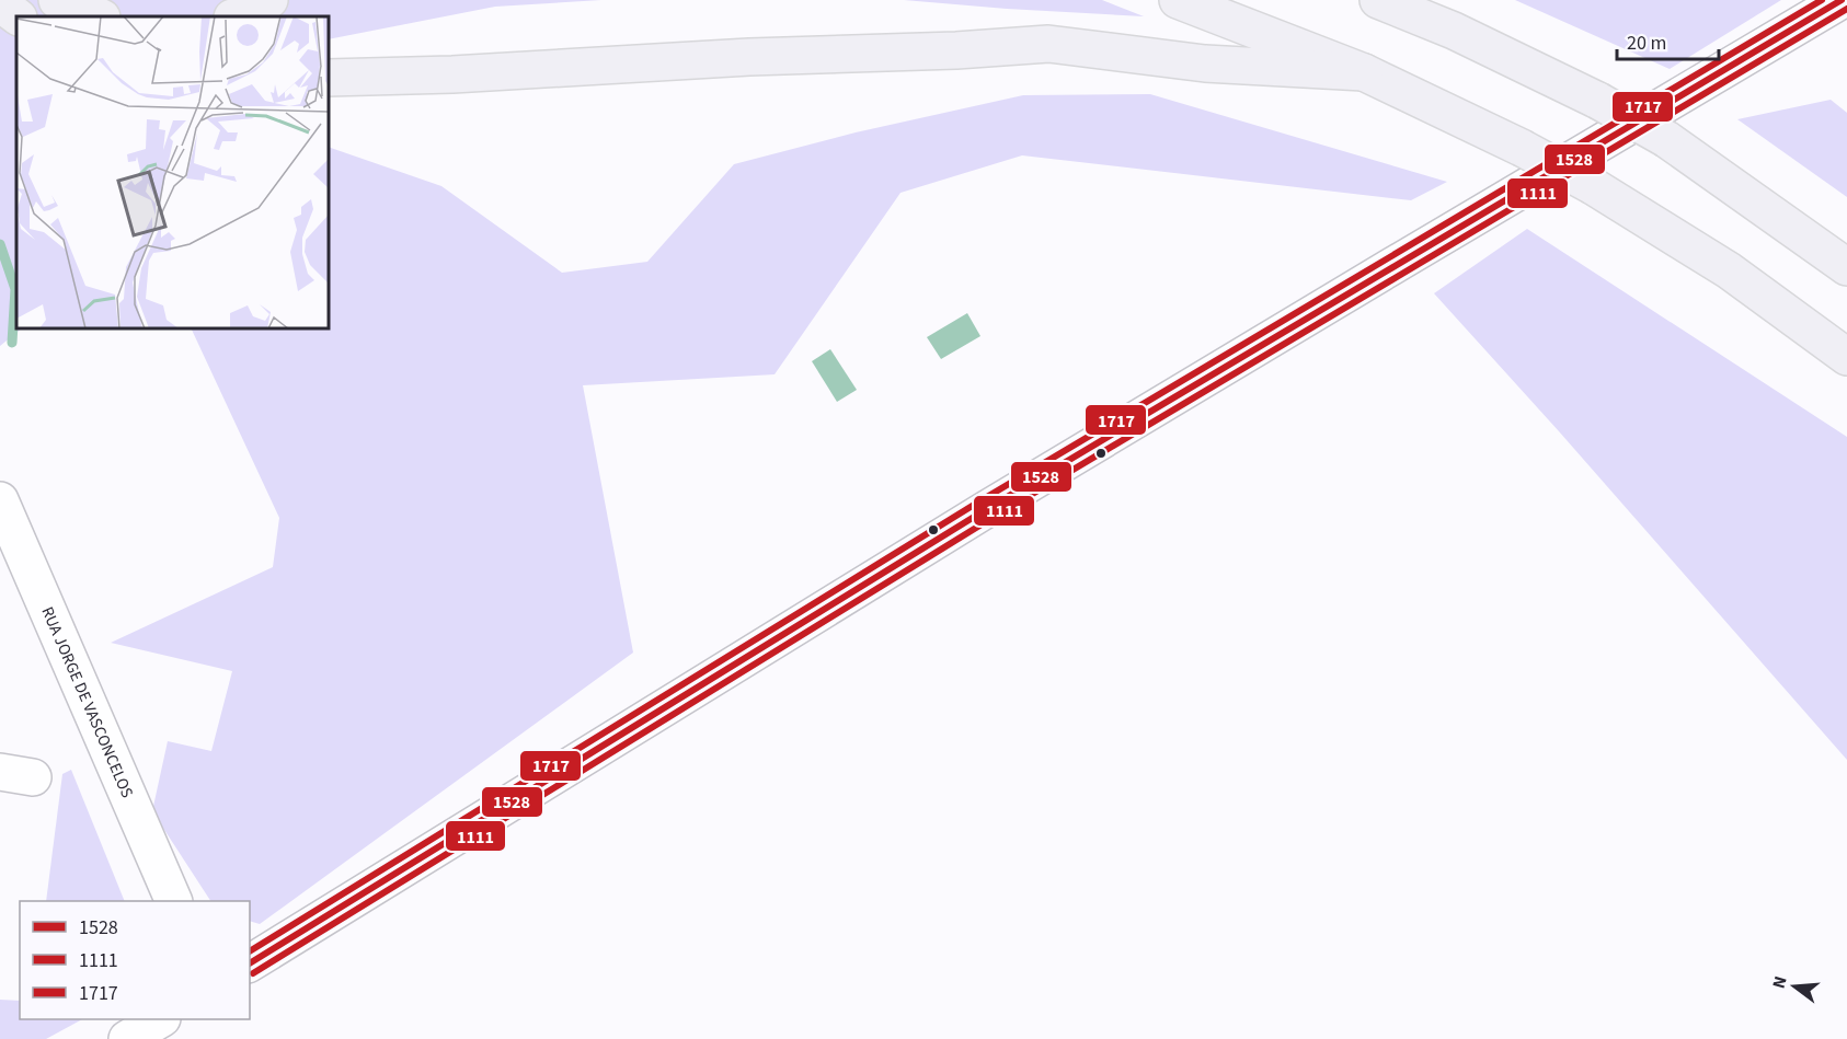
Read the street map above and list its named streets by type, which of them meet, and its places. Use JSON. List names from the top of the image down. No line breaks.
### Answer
{"streets":{"street":["RUA JORGE DE VASCONCELOS"]},"lines":["transit line 1528","transit line 1717","transit line 1111"],"legend":["1528","1111","1717"],"scale_bar":"20 m","north":"left"}
